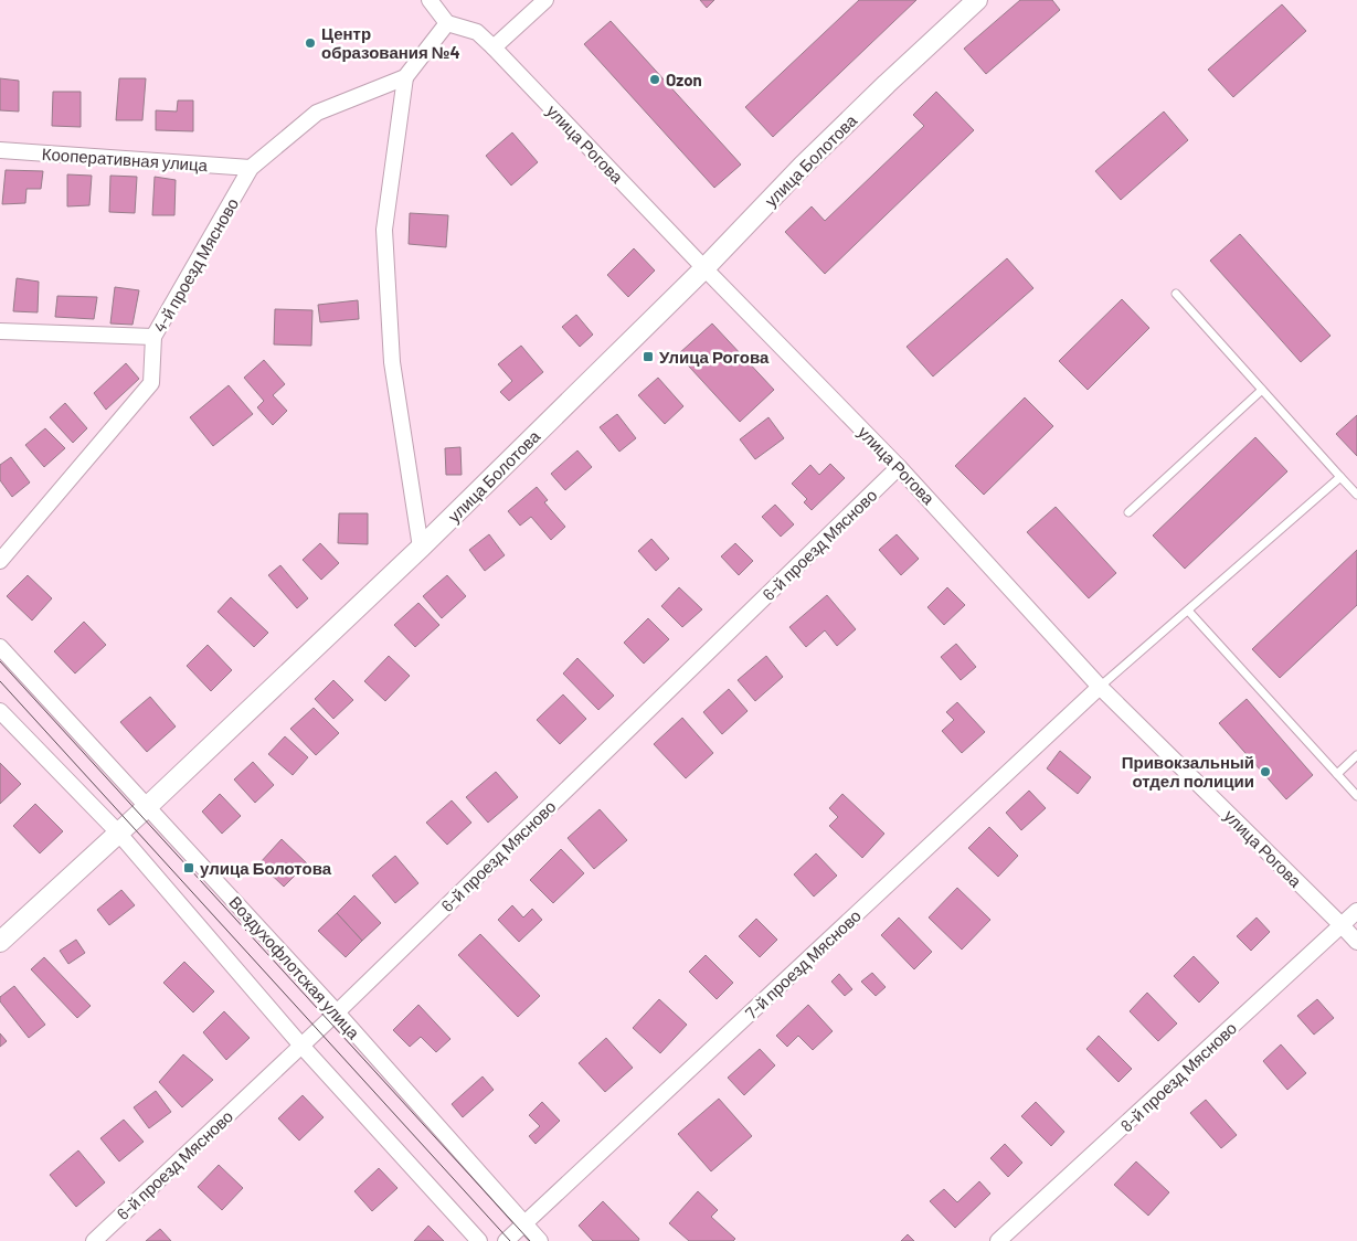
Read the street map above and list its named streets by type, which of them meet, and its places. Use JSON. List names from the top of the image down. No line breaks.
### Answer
{"streets":{"street":["улица Рогова","Кооперативная улица","улица Болотова","4-й проезд Мясново","6-й проезд Мясново","7-й проезд Мясново","Воздухофлотская улица","8-й проезд Мясново"]},"crossings":[["улица Рогова","улица Болотова"],["улица Рогова","6-й проезд Мясново"],["улица Рогова","7-й проезд Мясново"],["улица Рогова","8-й проезд Мясново"],["Кооперативная улица","4-й проезд Мясново"],["улица Болотова","Воздухофлотская улица"],["6-й проезд Мясново","Воздухофлотская улица"],["7-й проезд Мясново","Воздухофлотская улица"]],"places":{"other":["Центр образования №4","Ozon","Привокзальный отдел полиции"],"transit":["Улица Рогова","улица Болотова"]}}
